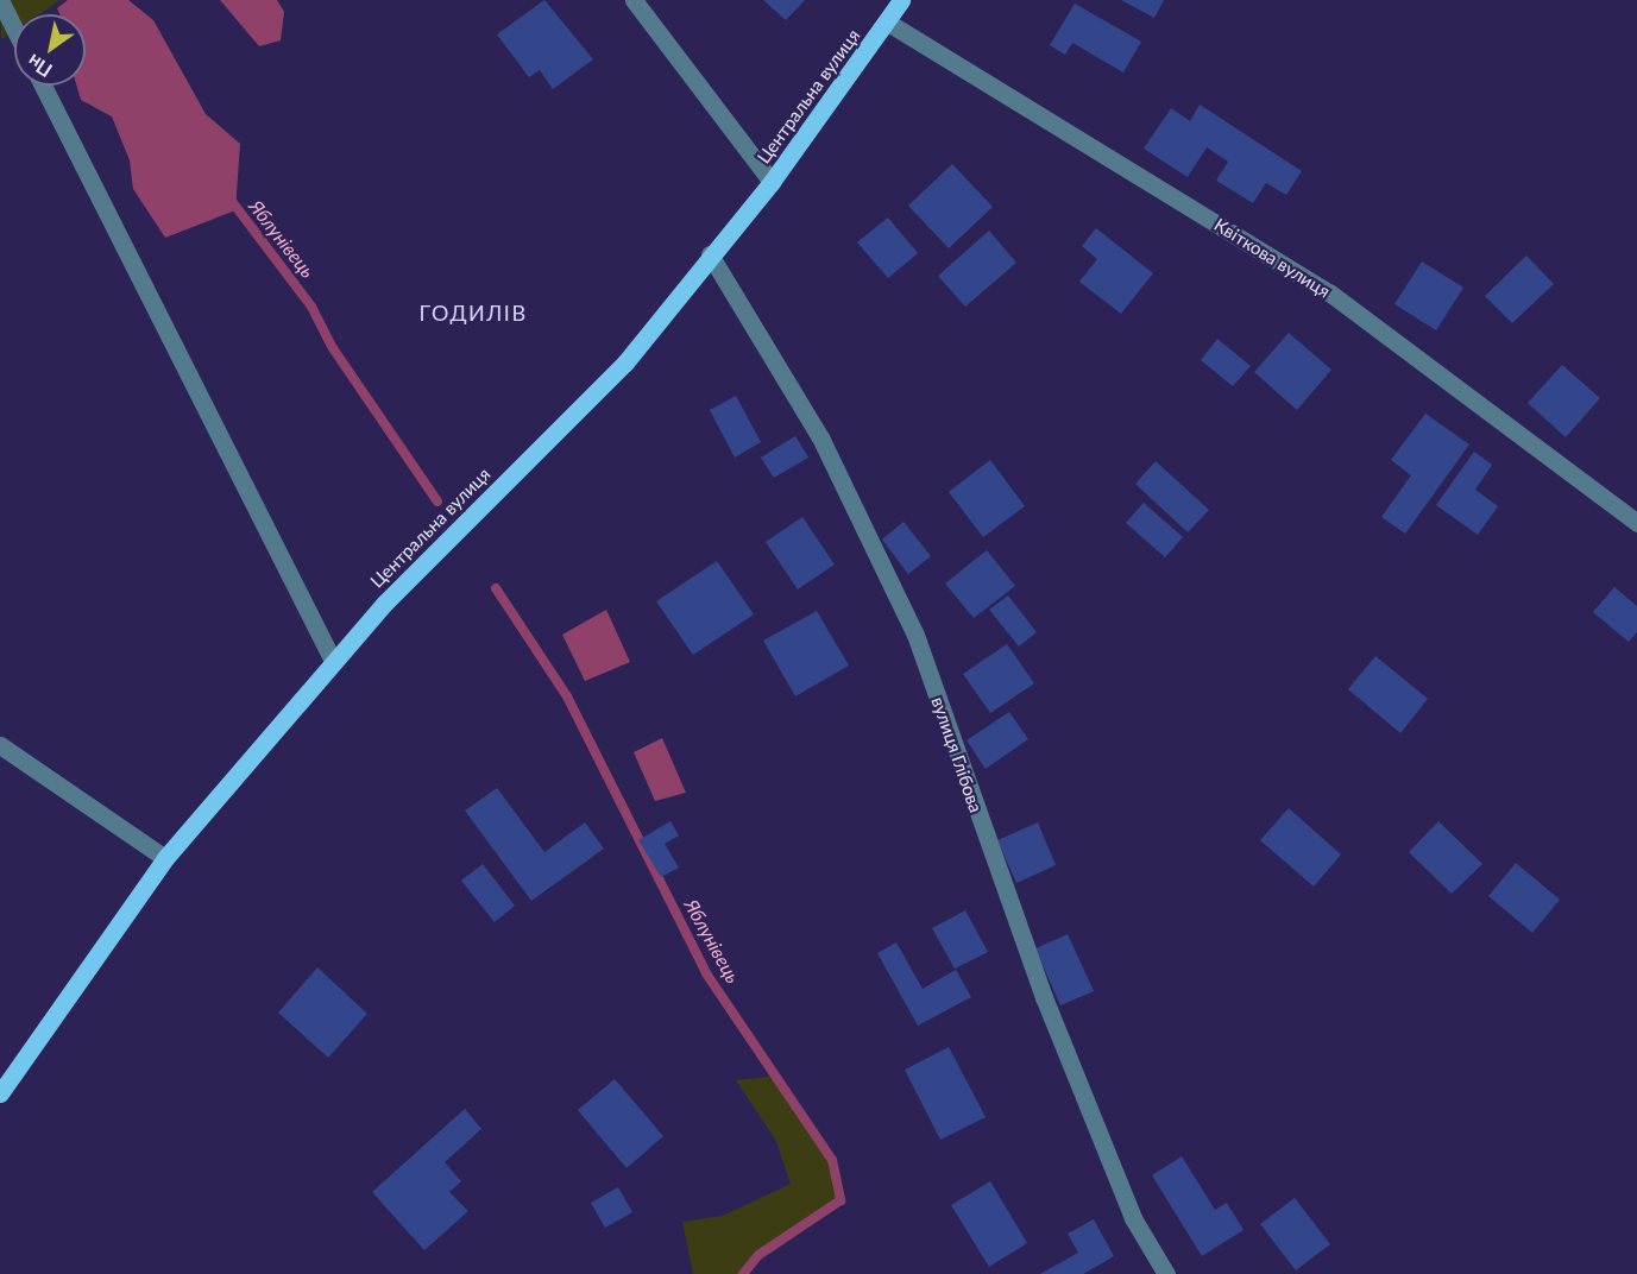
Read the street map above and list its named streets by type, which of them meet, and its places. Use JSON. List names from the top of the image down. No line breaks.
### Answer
{"streets":{"main road":["Центральна вулиця"],"street":["Квіткова вулиця","вулиця Глібова"]},"crossings":[["Центральна вулиця","Квіткова вулиця"],["Центральна вулиця","вулиця Глібова"]],"districts":["ГОДИЛІВ"],"water":["Яблунівець"],"north":"bottom left"}
